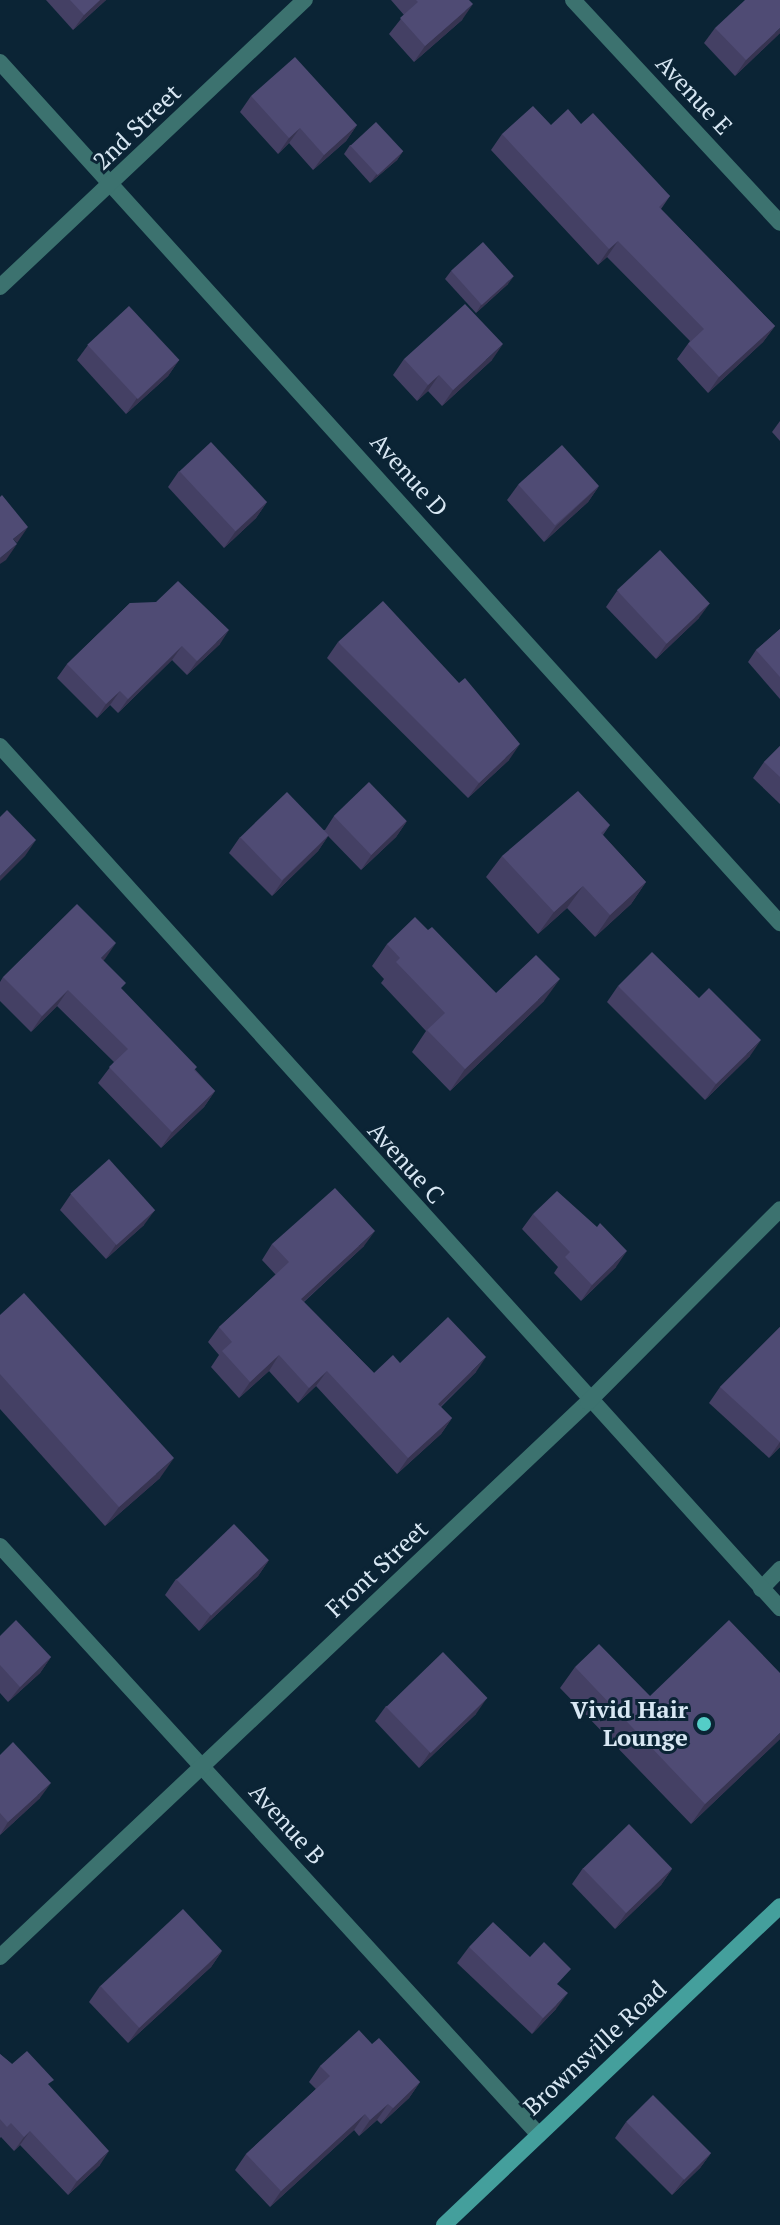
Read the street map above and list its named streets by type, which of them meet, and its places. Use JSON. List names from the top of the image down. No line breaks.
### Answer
{"streets":{"street":["Avenue E","2nd Street","Avenue D","Avenue C","Front Street","Avenue B","Brownsville Road"]},"crossings":[["2nd Street","Avenue D"],["Avenue C","Front Street"],["Front Street","Avenue B"],["Avenue B","Brownsville Road"]],"places":["Vivid Hair Lounge"]}
